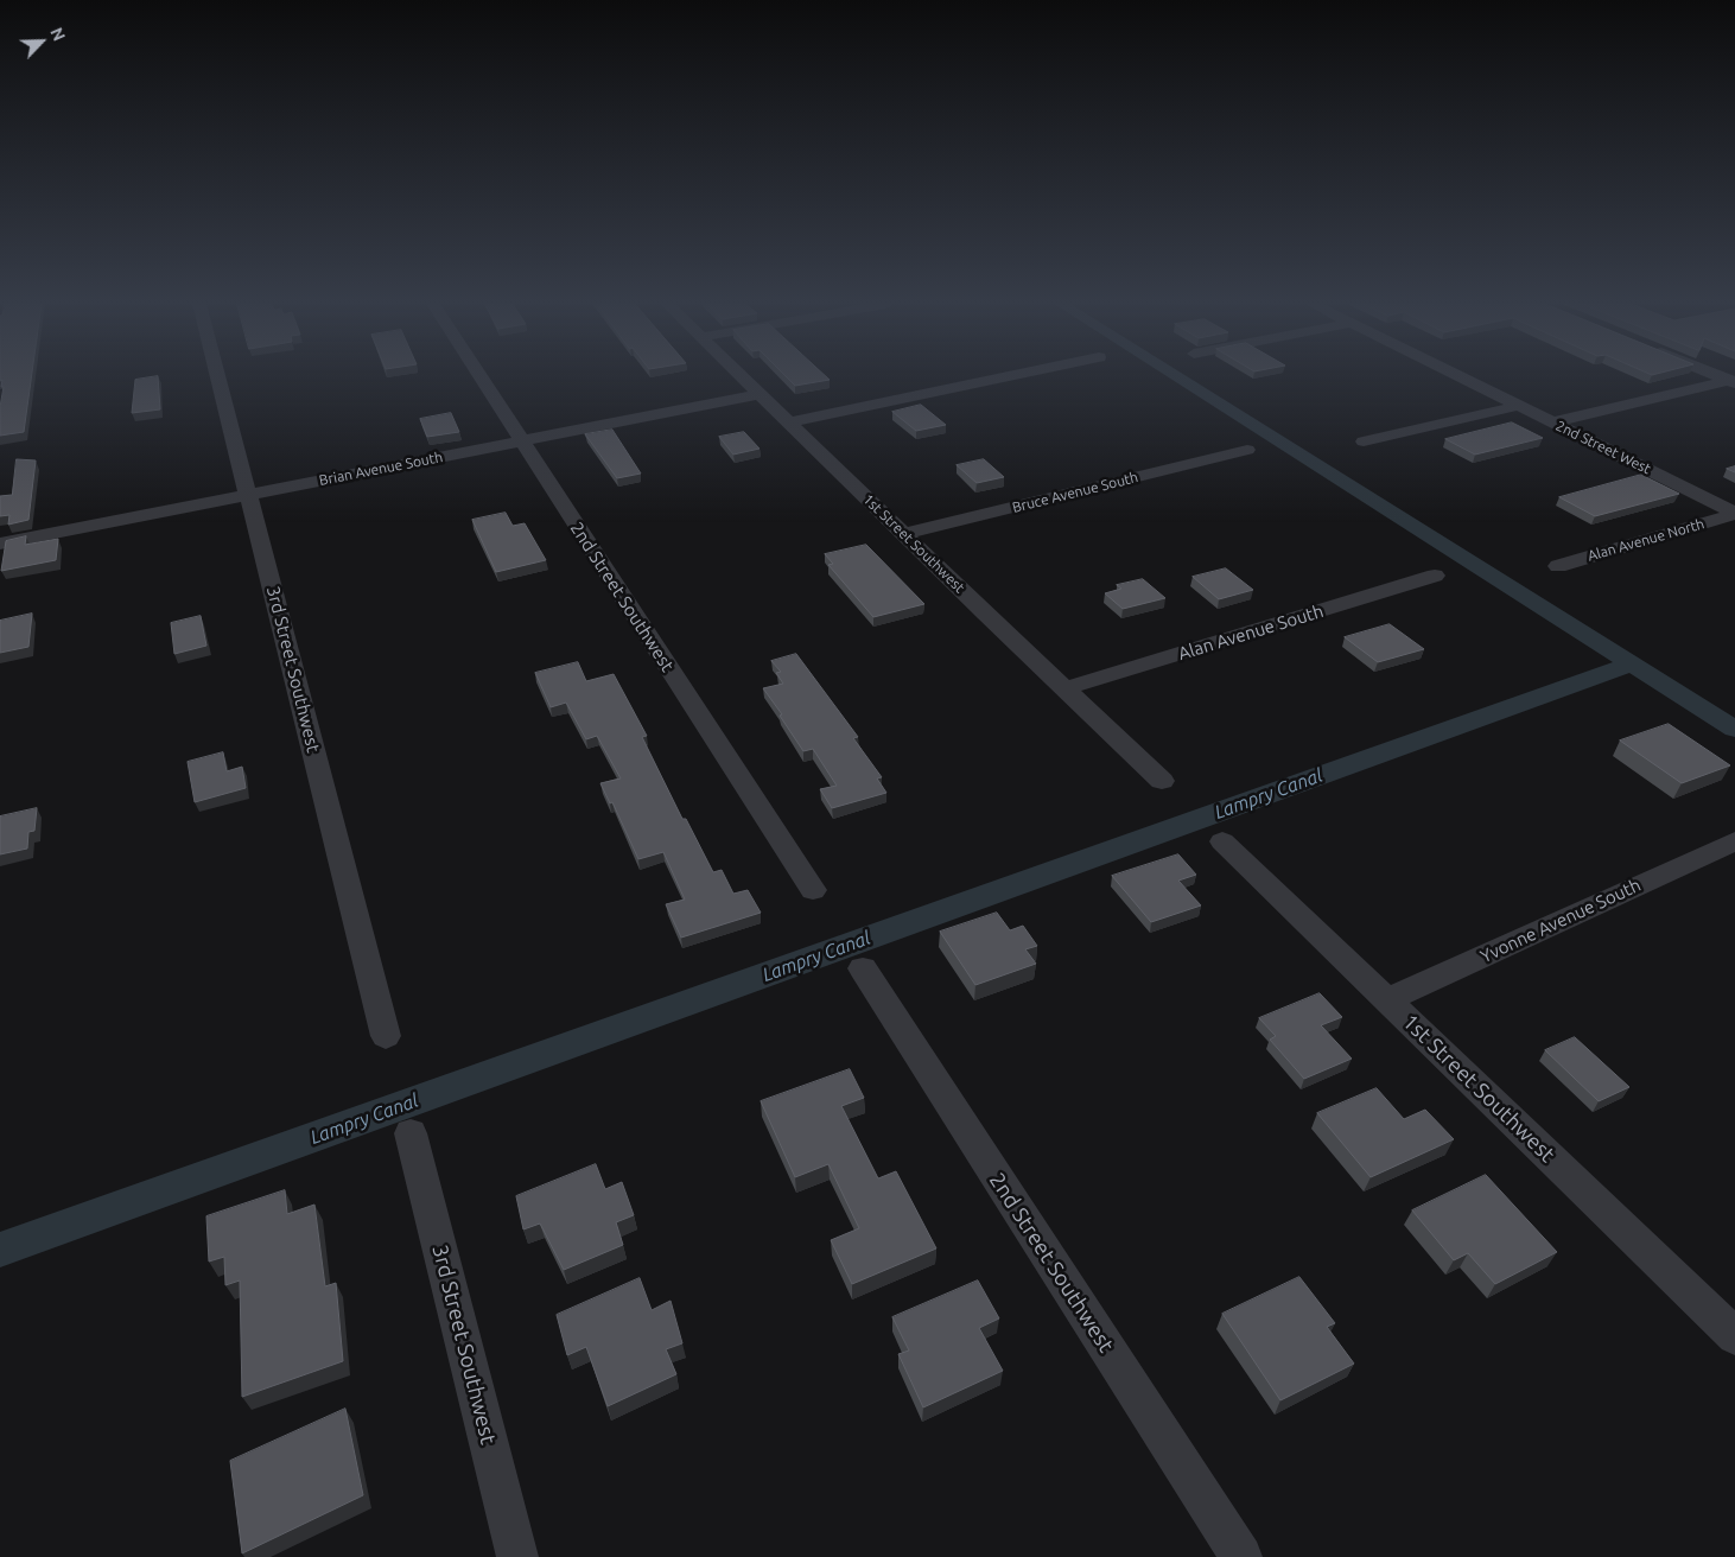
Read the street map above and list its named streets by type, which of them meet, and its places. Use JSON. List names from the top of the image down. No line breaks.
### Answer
{"streets":{"street":["2nd Street West","Brian Avenue South","Bruce Avenue South","Alan Avenue North","1st Street Southwest","2nd Street Southwest","Alan Avenue South","3rd Street Southwest","Yvonne Avenue South"]},"crossings":[["2nd Street West","Alan Avenue North"],["Brian Avenue South","1st Street Southwest"],["Brian Avenue South","2nd Street Southwest"],["Brian Avenue South","3rd Street Southwest"],["Bruce Avenue South","1st Street Southwest"],["1st Street Southwest","Alan Avenue South"],["1st Street Southwest","Yvonne Avenue South"]],"water":["Lampry Canal"],"north":"top right"}
